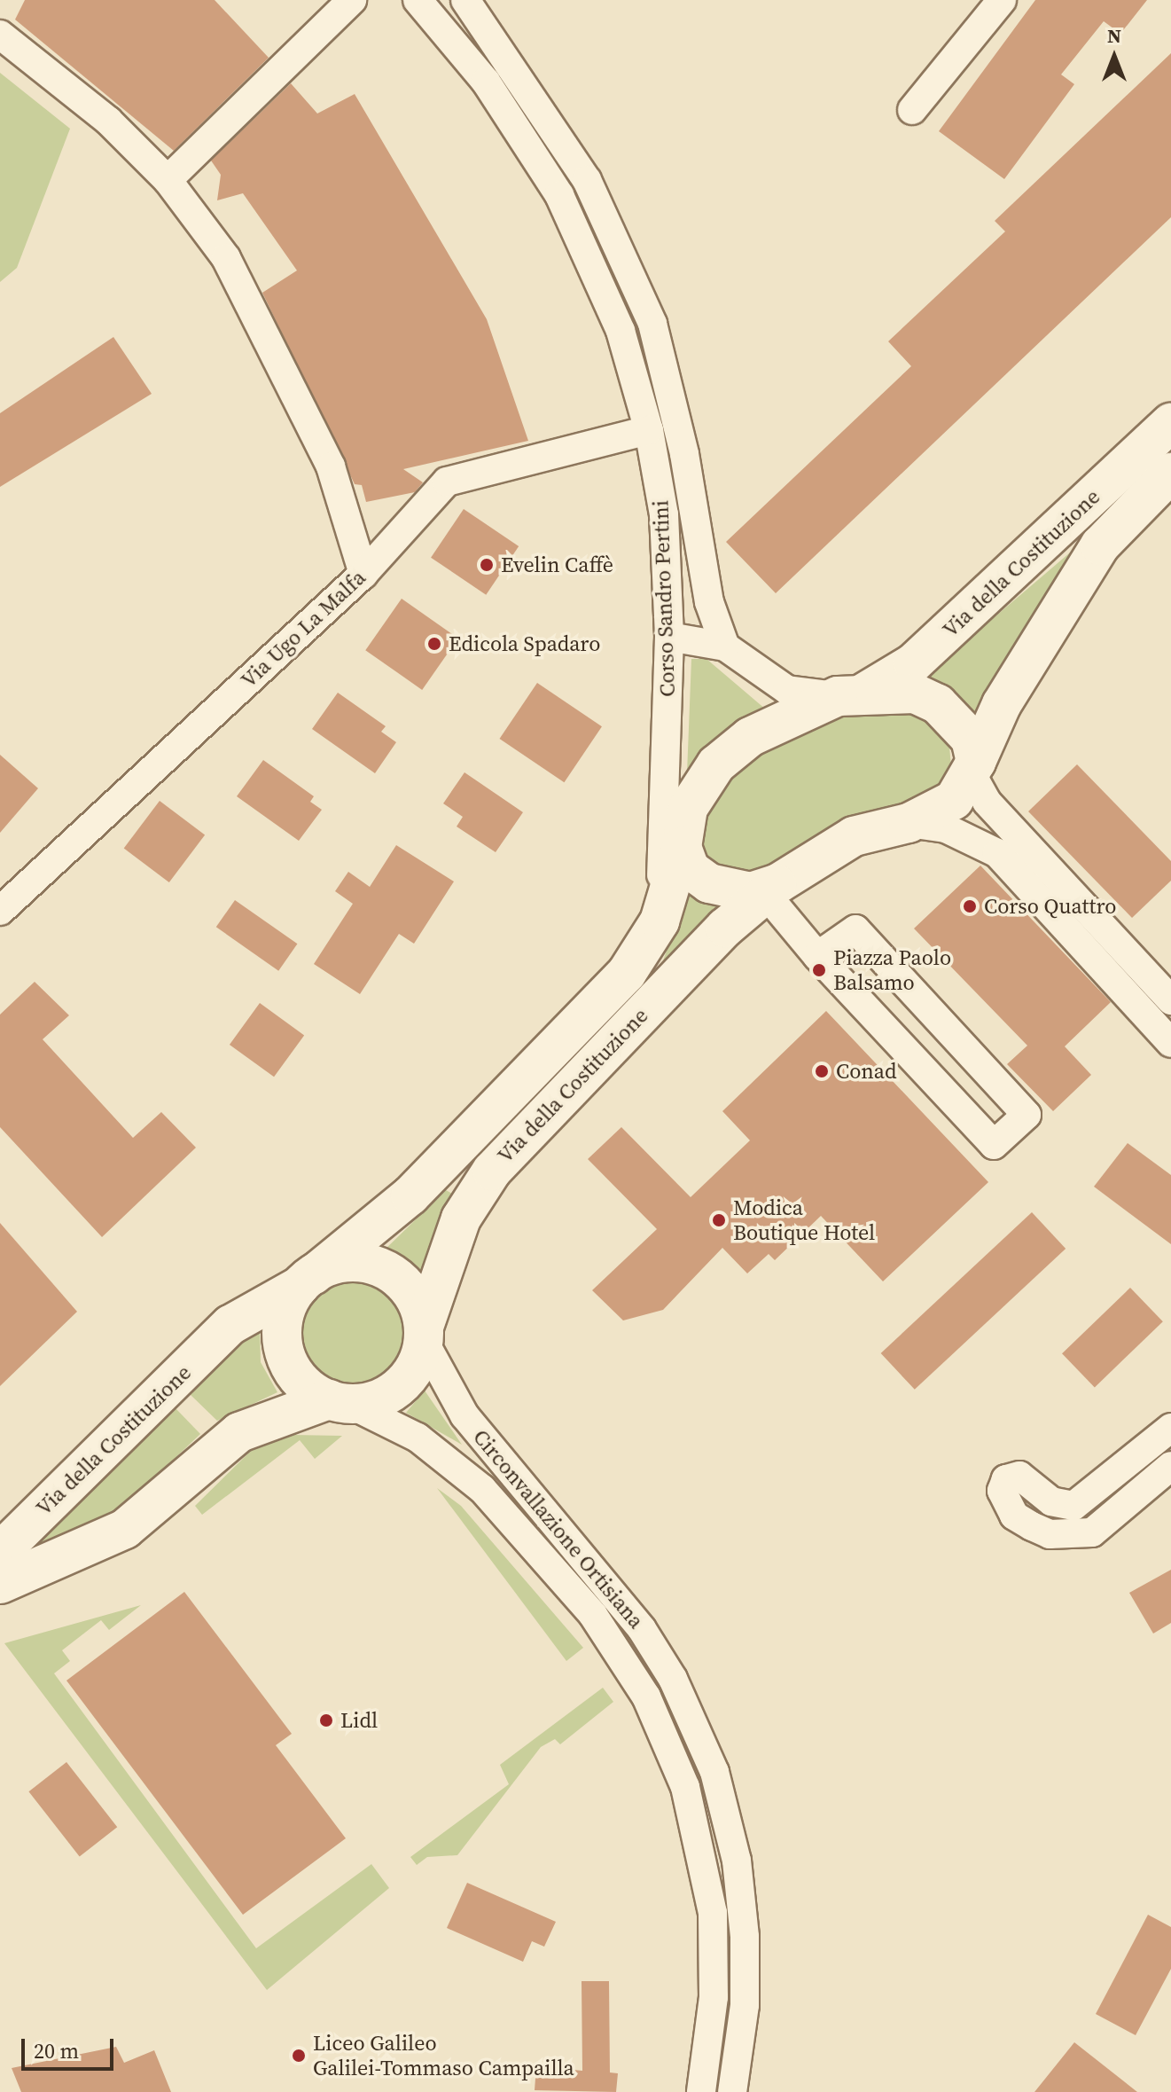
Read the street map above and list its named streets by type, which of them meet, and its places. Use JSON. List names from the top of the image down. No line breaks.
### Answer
{"streets":{"main road":["Via della Costituzione"],"street":["Corso Sandro Pertini","Via Ugo La Malfa","Circonvallazione Ortisiana"]},"crossings":[["Via della Costituzione","Corso Sandro Pertini"],["Via della Costituzione","Circonvallazione Ortisiana"],["Corso Sandro Pertini","Via Ugo La Malfa"]],"places":["Evelin Caffè","Edicola Spadaro","Corso Quattro","Piazza Paolo Balsamo","Conad","Modica Boutique Hotel","Lidl","Liceo Galileo Galilei-Tommaso Campailla"],"scale_bar":"20 m","north":"top"}
